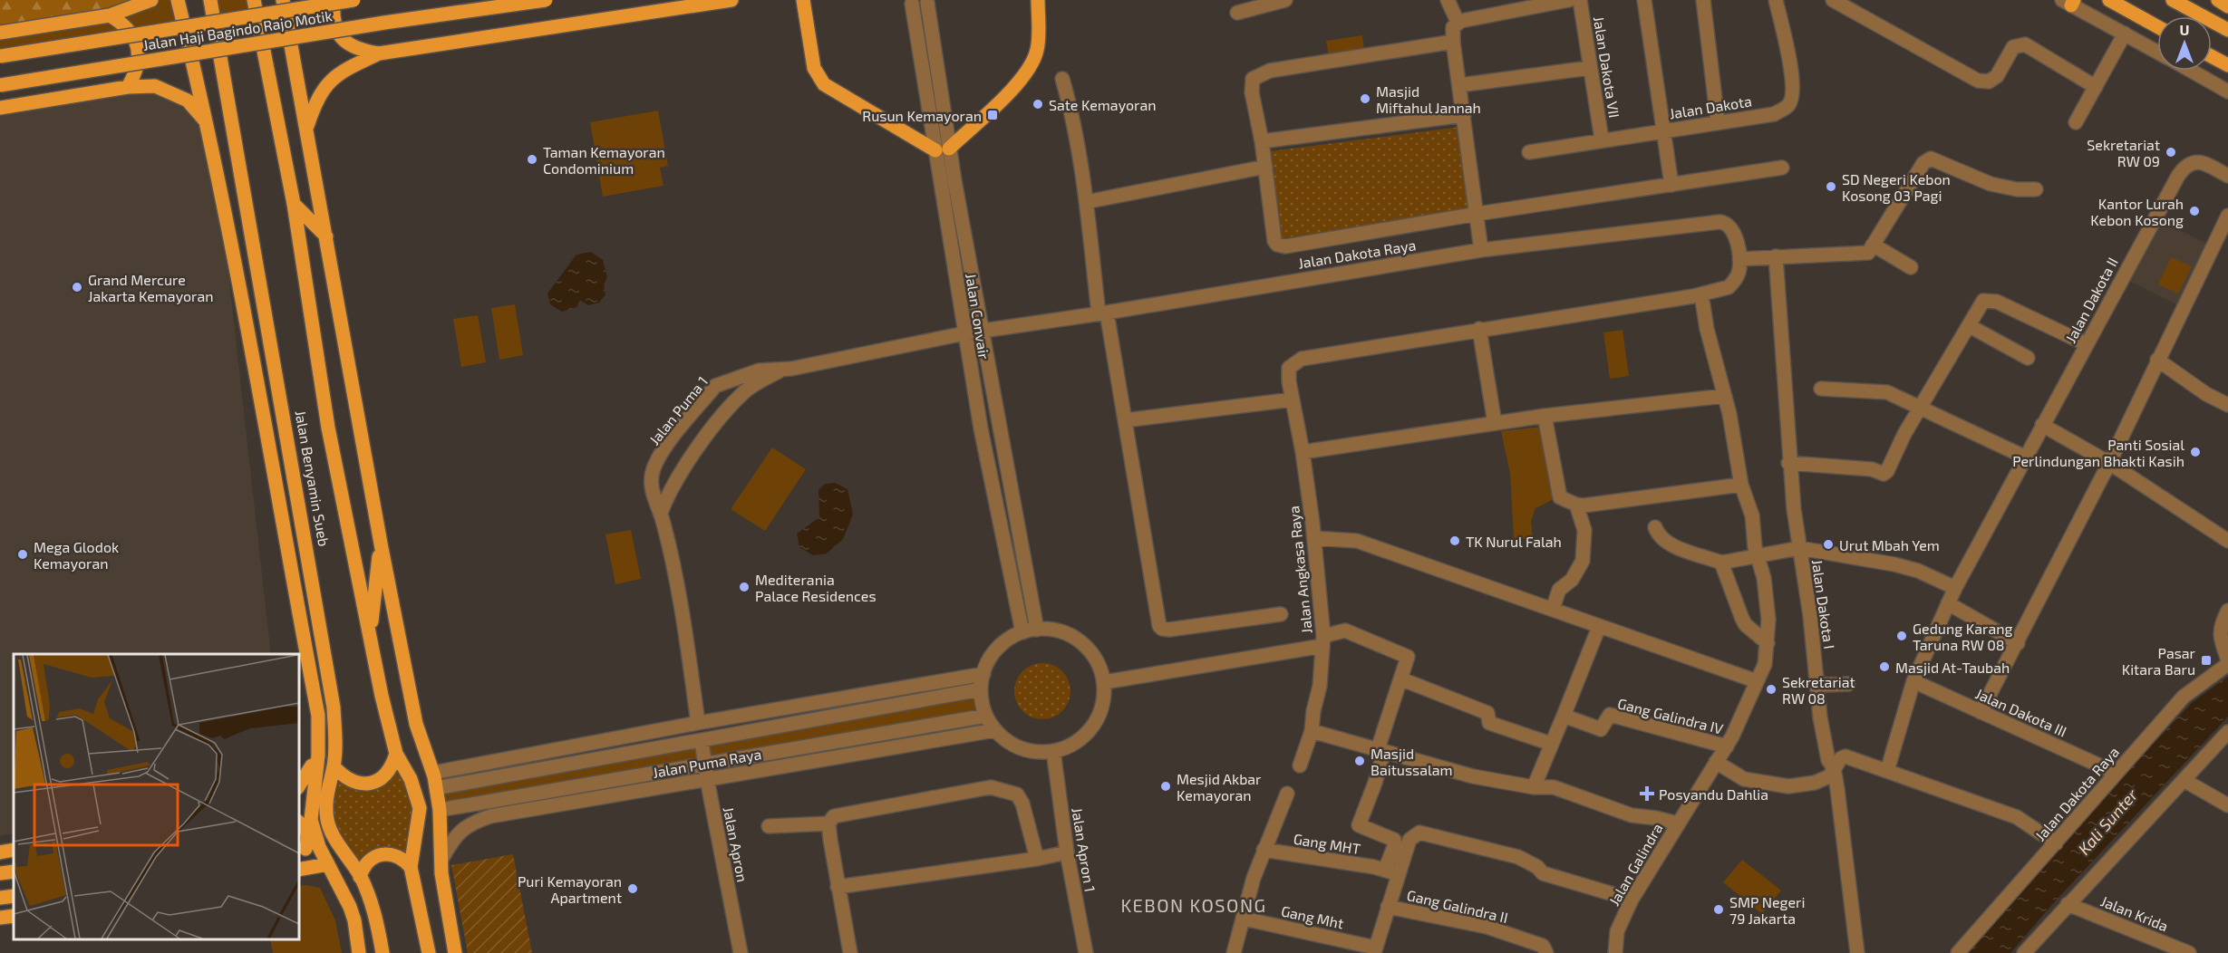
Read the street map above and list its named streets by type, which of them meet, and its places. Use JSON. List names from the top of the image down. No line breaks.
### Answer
{"streets":{"main road":["Jalan Haji Bagindo Rajo Motik","Jalan Benyamin Sueb"],"street":["Jalan Dakota VII","Jalan Dakota","Jalan Dakota Raya","Jalan Dakota II","Jalan Convair","Jalan Puma 1","Jalan Angkasa Raya","Jalan Dakota I","Jalan Dakota III","Gang Galindra IV","Jalan Puma Raya","Gang MHT","Jalan Apron","Jalan Apron 1","Jalan Galindra","Gang Galindra II","Jalan Krida","Gang Mht"]},"crossings":[["Jalan Dakota VII","Jalan Dakota"],["Jalan Dakota Raya","Jalan Convair"],["Jalan Dakota Raya","Jalan Puma 1"],["Jalan Dakota Raya","Jalan Dakota III"],["Jalan Dakota II","Jalan Dakota III"],["Jalan Convair","Jalan Puma 1"],["Jalan Convair","Jalan Angkasa Raya"],["Jalan Convair","Jalan Puma Raya"],["Jalan Convair","Jalan Apron 1"],["Jalan Angkasa Raya","Jalan Puma Raya"],["Jalan Angkasa Raya","Jalan Apron 1"],["Gang Galindra IV","Jalan Galindra"],["Jalan Puma Raya","Jalan Apron"],["Jalan Puma Raya","Jalan Apron 1"],["Gang MHT","Gang Mht"]],"districts":["KEBON KOSONG"],"water":["Kali Sunter"],"places":{"other":["Masjid Miftahul Jannah","Sate Kemayoran","Sekretariat RW 09","Taman Kemayoran Condominium","SD Negeri Kebon Kosong 03 Pagi","Kantor Lurah Kebon Kosong","Grand Mercure Jakarta Kemayoran","Panti Sosial Perlindungan Bhakti Kasih","TK Nurul Falah","Urut Mbah Yem","Mega Glodok Kemayoran","Mediterania Palace Residences","Gedung Karang Taruna RW 08","Masjid At-Taubah","Sekretariat RW 08","Masjid Baitussalam","Mesjid Akbar Kemayoran","Puri Kemayoran Apartment","SMP Negeri 79 Jakarta"],"transit":["Rusun Kemayoran","Pasar Kitara Baru"],"health":["Posyandu Dahlia"]},"north":"top"}
